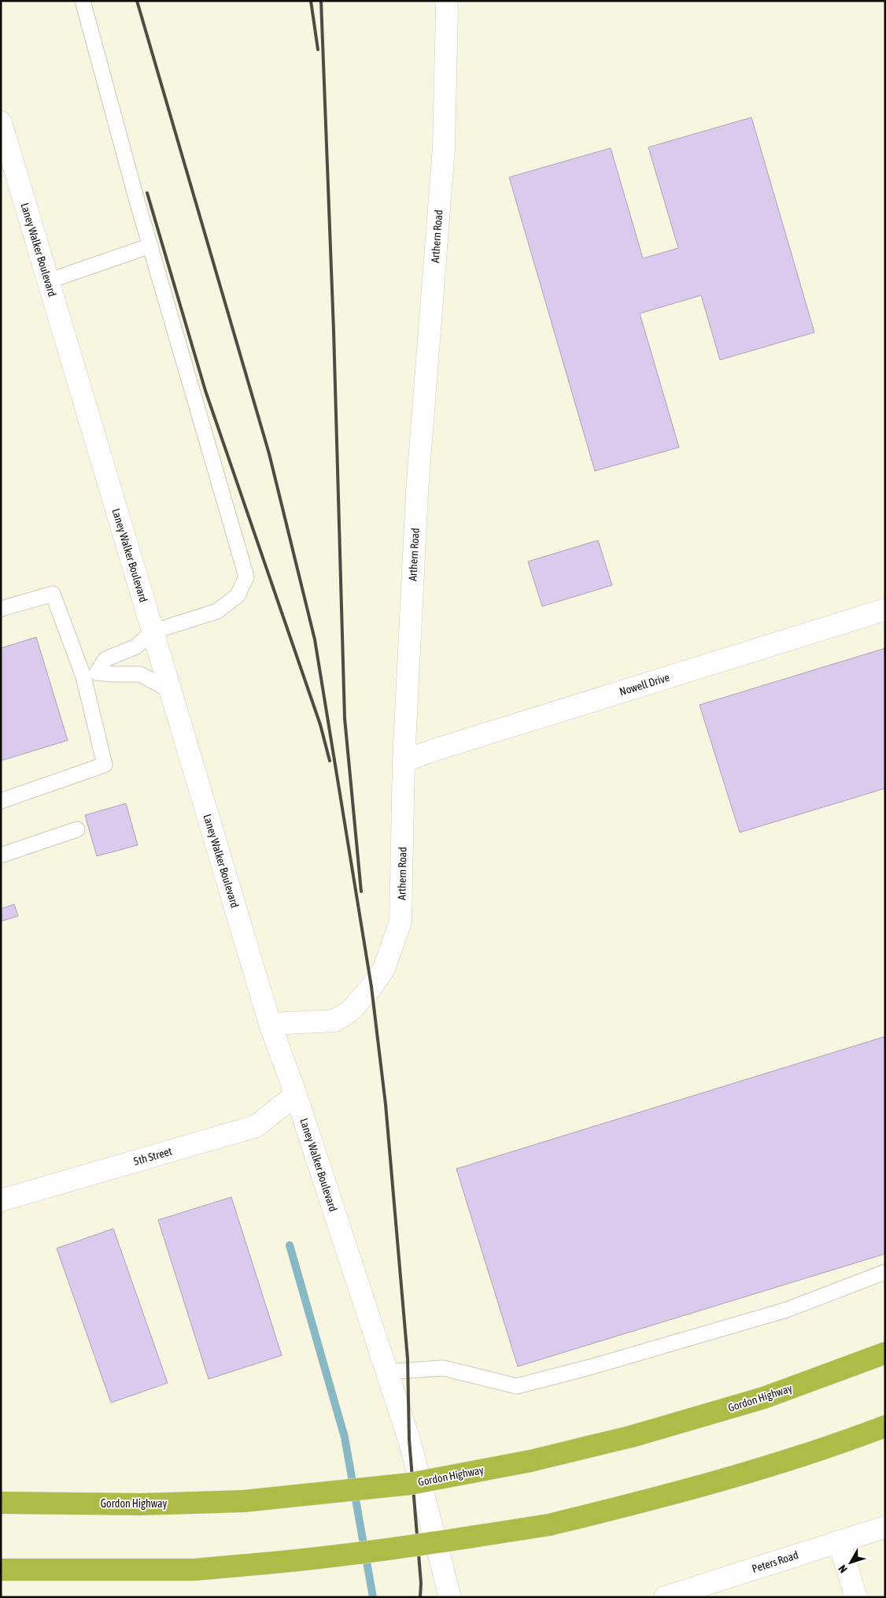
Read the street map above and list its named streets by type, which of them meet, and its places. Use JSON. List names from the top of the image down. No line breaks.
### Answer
{"streets":{"highway":["Gordon Highway"],"street":["Arthern Road","Laney Walker Boulevard","Nowell Drive","5th Street","Peters Road"]},"crossings":[["Arthern Road","Laney Walker Boulevard"],["Arthern Road","Nowell Drive"],["Laney Walker Boulevard","5th Street"]],"north":"bottom left"}
